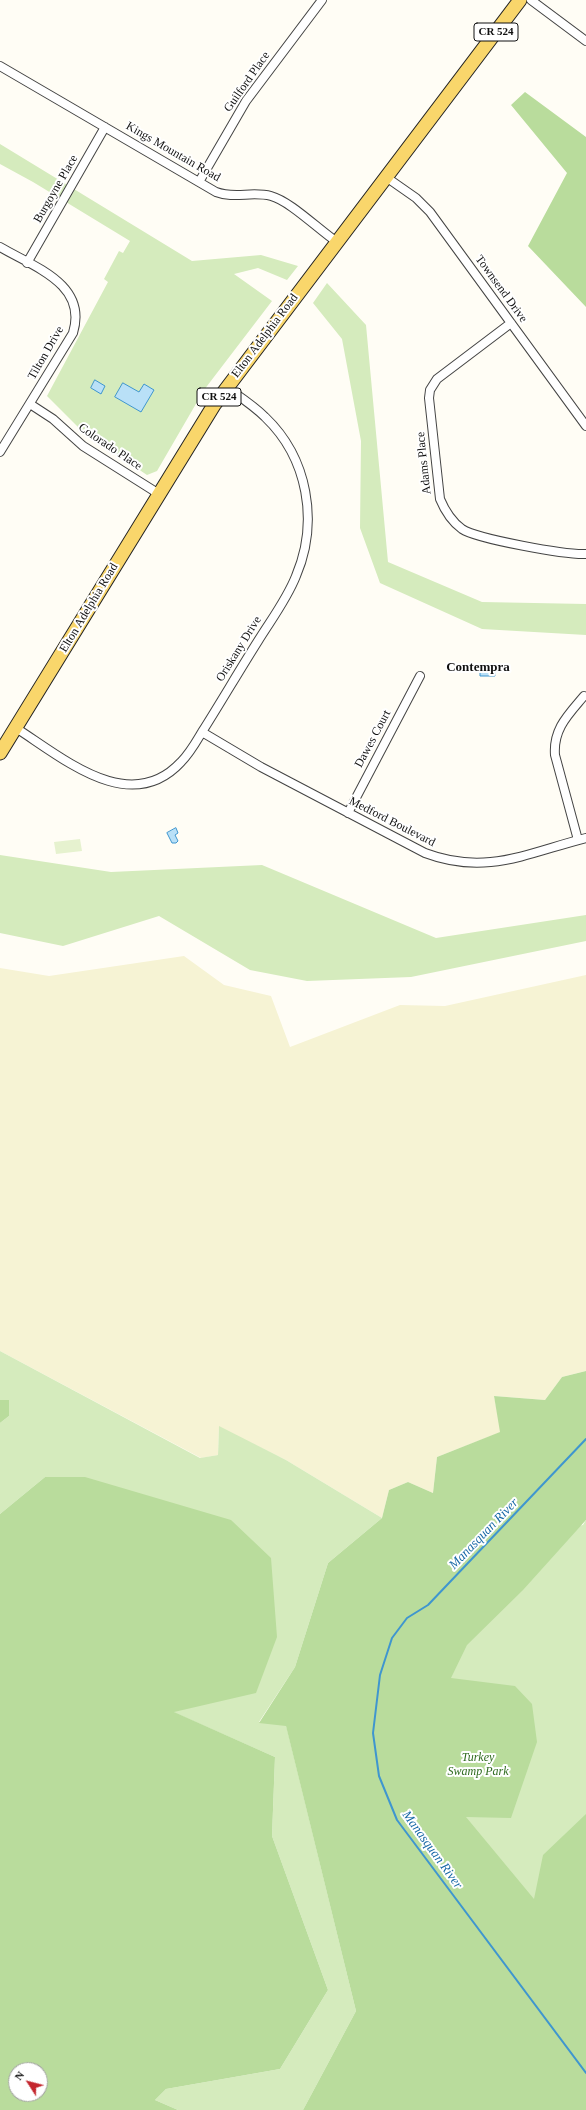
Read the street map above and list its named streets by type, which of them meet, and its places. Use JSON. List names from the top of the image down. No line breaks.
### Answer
{"streets":{"main road":["CR 524","Elton Adelphia Road"],"street":["Guilford Place","Kings Mountain Road","Burgoyne Place","Townsend Drive","Tilton Drive","Colorado Place","Adams Place","Oriskany Drive","Dawes Court","Medford Boulevard"]},"crossings":[["Guilford Place","Kings Mountain Road"],["Kings Mountain Road","Burgoyne Place"],["Kings Mountain Road","Elton Adelphia Road"],["Burgoyne Place","Tilton Drive"],["Townsend Drive","Elton Adelphia Road"],["Townsend Drive","Adams Place"],["Elton Adelphia Road","Colorado Place"],["Elton Adelphia Road","Oriskany Drive"],["Tilton Drive","Colorado Place"],["Oriskany Drive","Medford Boulevard"],["Dawes Court","Medford Boulevard"]],"districts":["Contempra"],"water":["Manasquan River"],"parks":["Turkey Swamp Park"],"north":"top left"}
